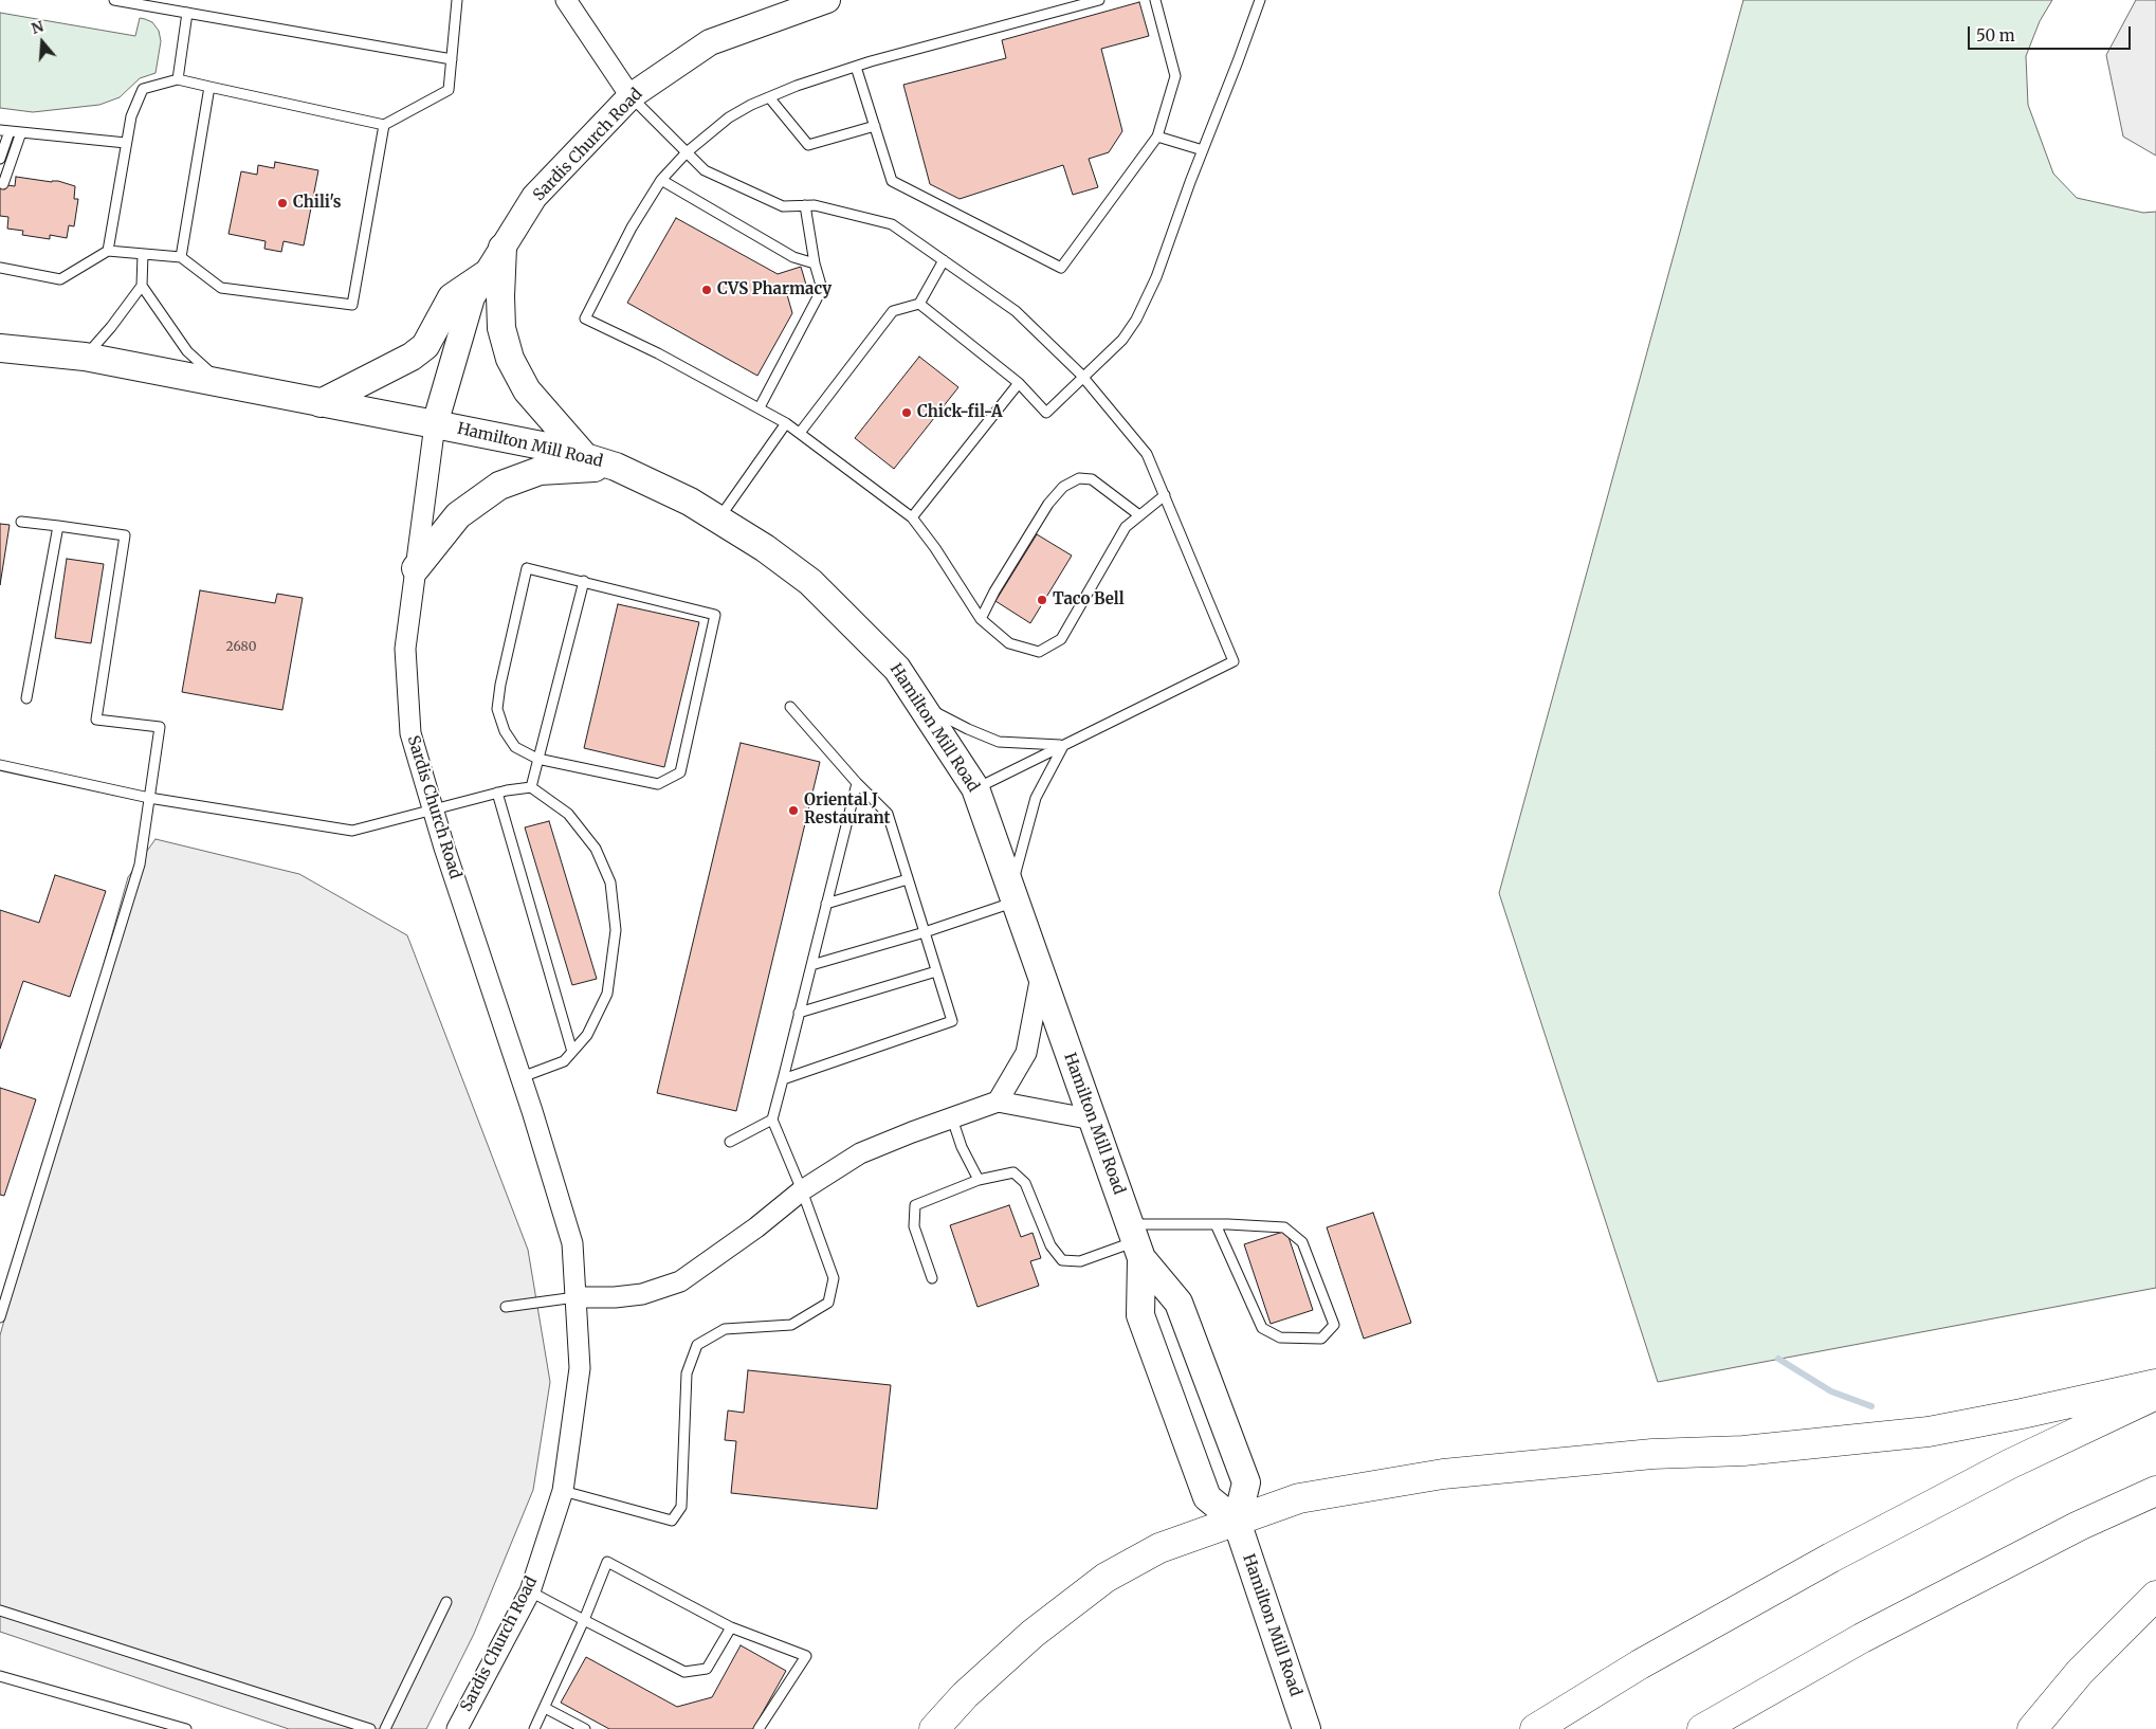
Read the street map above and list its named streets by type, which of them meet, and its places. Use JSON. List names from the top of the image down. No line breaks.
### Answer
{"streets":{"main road":["Hamilton Mill Road"],"street":["Sardis Church Road"]},"crossings":[["Sardis Church Road","Hamilton Mill Road"]],"places":["Chili's","CVS Pharmacy","Chick-fil-A","Taco Bell","Oriental J Restaurant"],"house_numbers":["2680"],"scale_bar":"50 m","north":"top"}
